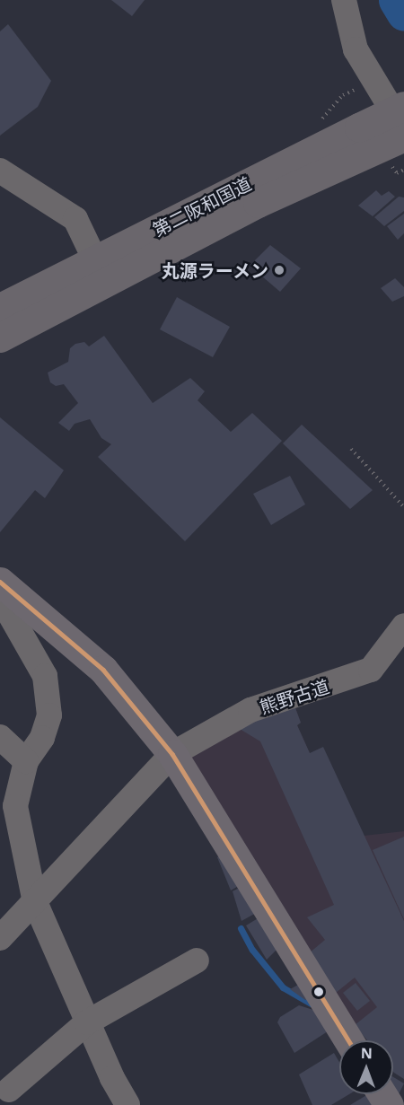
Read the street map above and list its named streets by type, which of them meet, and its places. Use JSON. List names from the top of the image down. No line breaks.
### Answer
{"streets":{"highway":["第二阪和国道"],"street":["熊野古道"]},"places":["丸源ラーメン"],"north":"top"}
